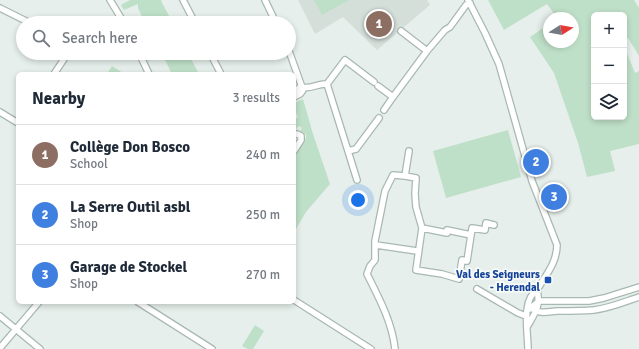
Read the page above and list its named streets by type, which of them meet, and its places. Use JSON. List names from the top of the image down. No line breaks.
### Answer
{"places":{"transit":["Val des Seigneurs - Herendal"]},"north":"right","page":{"pins":["1","2","3"],"map_buttons":["+","−"],"search":"Search here","heading":["Nearby","3 results"],"list":[{"mark":"1","name":"Collège Don Bosco","note":"School","value":"240 m"},{"mark":"2","name":"La Serre Outil asbl","note":"Shop","value":"250 m"},{"mark":"3","name":"Garage de Stockel","note":"Shop","value":"270 m"}]}}
